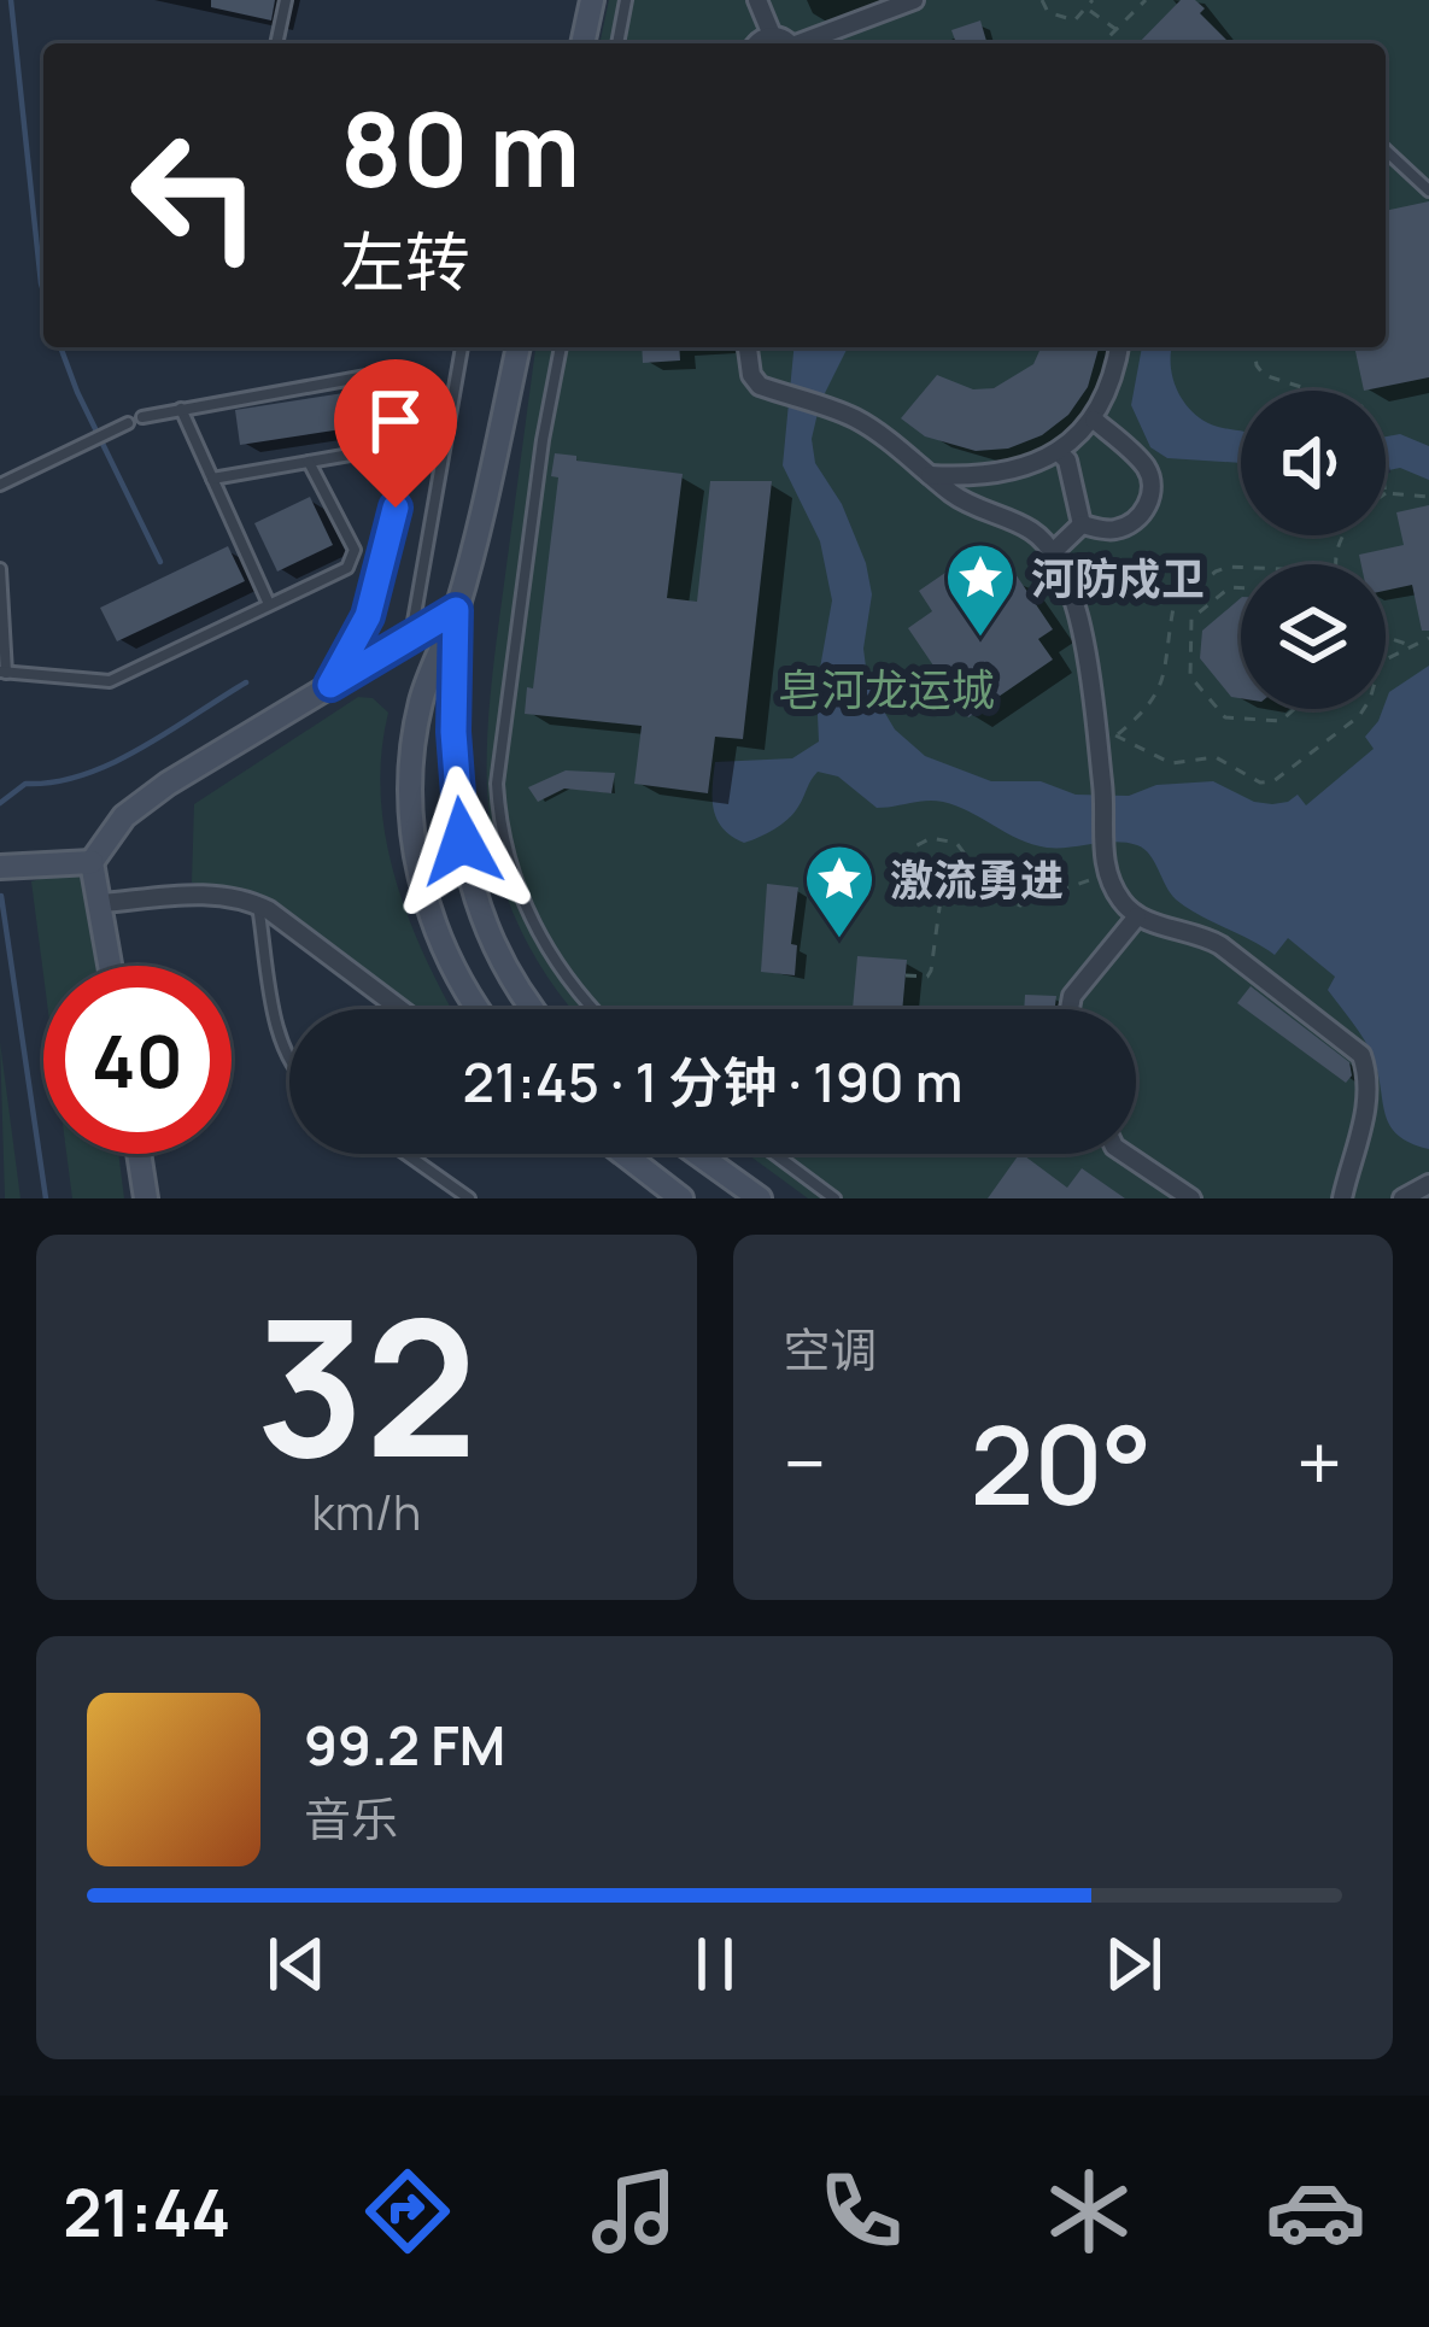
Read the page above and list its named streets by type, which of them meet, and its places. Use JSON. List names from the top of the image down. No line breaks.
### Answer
{"parks":["皂河龙运城"],"places":{"place":["河防戍卫","激流勇进"]},"page":{"turn":["80 m","左转"],"limit":"40","trip":"21:45 · 1 分钟 · 190 m","tile":[["32","km/h"],"空调"],"heat":["−","20°","+"],"song":["99.2 FM","音乐"],"tabs":"21:44"}}
